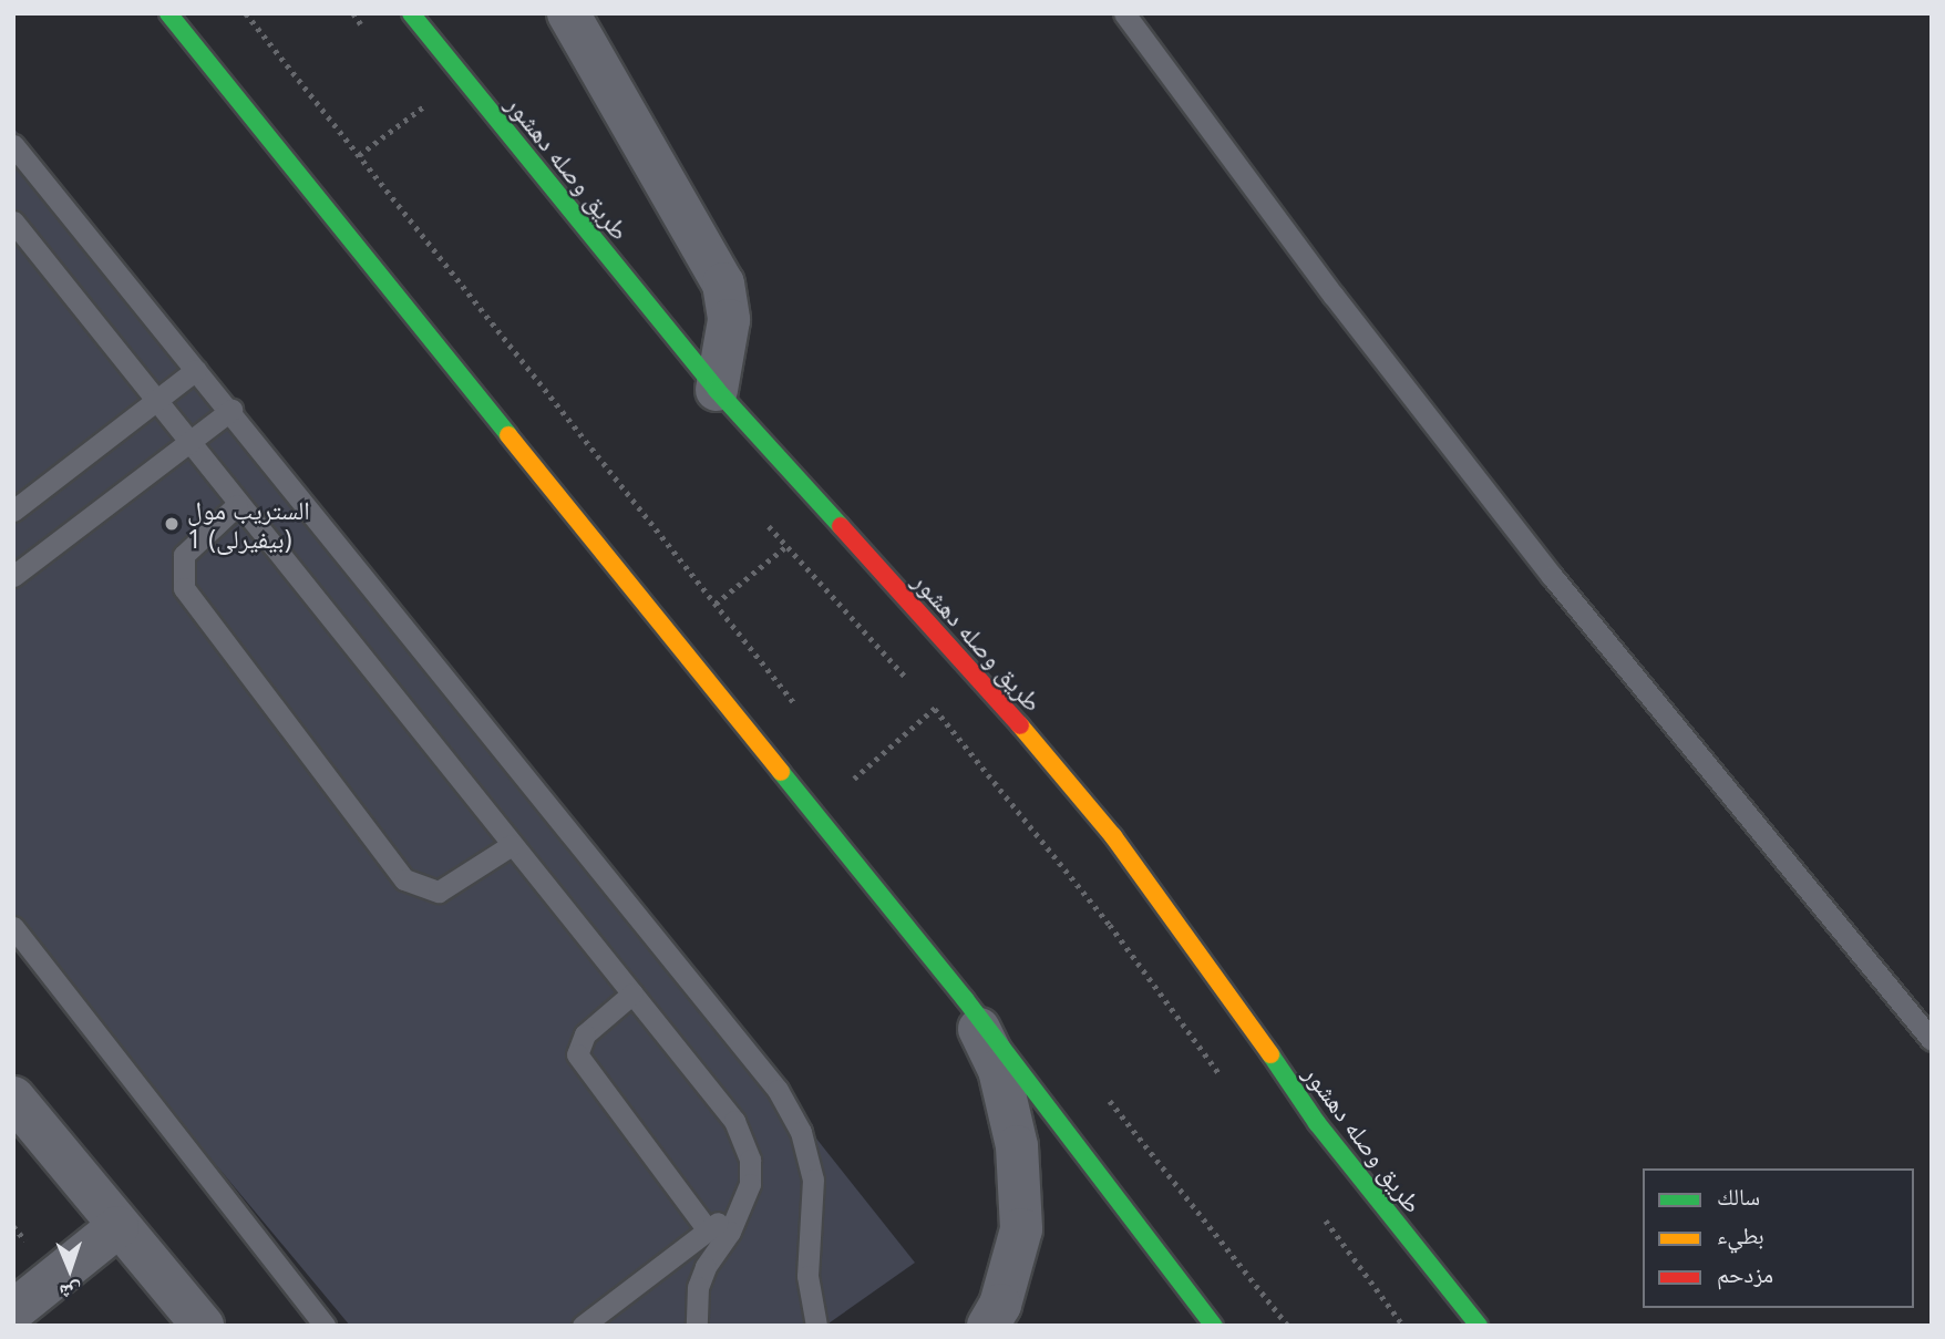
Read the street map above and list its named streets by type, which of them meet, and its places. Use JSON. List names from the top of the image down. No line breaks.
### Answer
{"streets":{"main road":["طريق وصله دهشور"]},"places":["الستريب مول 1 (بيفيرلى)"],"legend":["سالك","بطيء","مزدحم"],"north":"bottom"}
